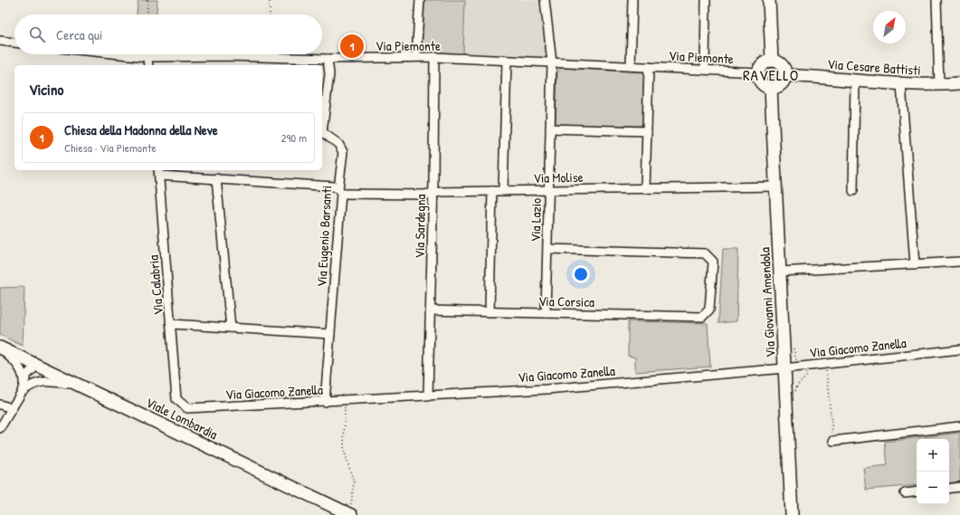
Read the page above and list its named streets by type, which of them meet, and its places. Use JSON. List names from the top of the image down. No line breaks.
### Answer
{"streets":{"street":["Via Piemonte","Via Cesare Battisti","Via Molise","Via Lazio","Via Sardegna","Via Eugenio Barsanti","Via Calabria","Via Corsica","Via Giovanni Amendola","Via Giacomo Zanella","Viale Lombardia"]},"crossings":[["Via Piemonte","Via Cesare Battisti"],["Via Piemonte","Via Lazio"],["Via Piemonte","Via Sardegna"],["Via Piemonte","Via Eugenio Barsanti"],["Via Piemonte","Via Giovanni Amendola"],["Via Cesare Battisti","Via Giovanni Amendola"],["Via Molise","Via Lazio"],["Via Molise","Via Sardegna"],["Via Molise","Via Eugenio Barsanti"],["Via Molise","Via Calabria"],["Via Molise","Via Giovanni Amendola"],["Via Lazio","Via Corsica"],["Via Sardegna","Via Corsica"],["Via Sardegna","Via Giacomo Zanella"],["Via Eugenio Barsanti","Via Giacomo Zanella"],["Via Calabria","Via Giacomo Zanella"],["Via Giovanni Amendola","Via Giacomo Zanella"]],"districts":["RAVELLO"],"north":"top right","page":{"search":"Cerca qui","pins":"1","heading":"Vicino","list":[{"mark":"1","name":"Chiesa della Madonna della Neve","note":"Chiesa · Via Piemonte","value":"290 m"}],"map_buttons":["+","−"]}}
